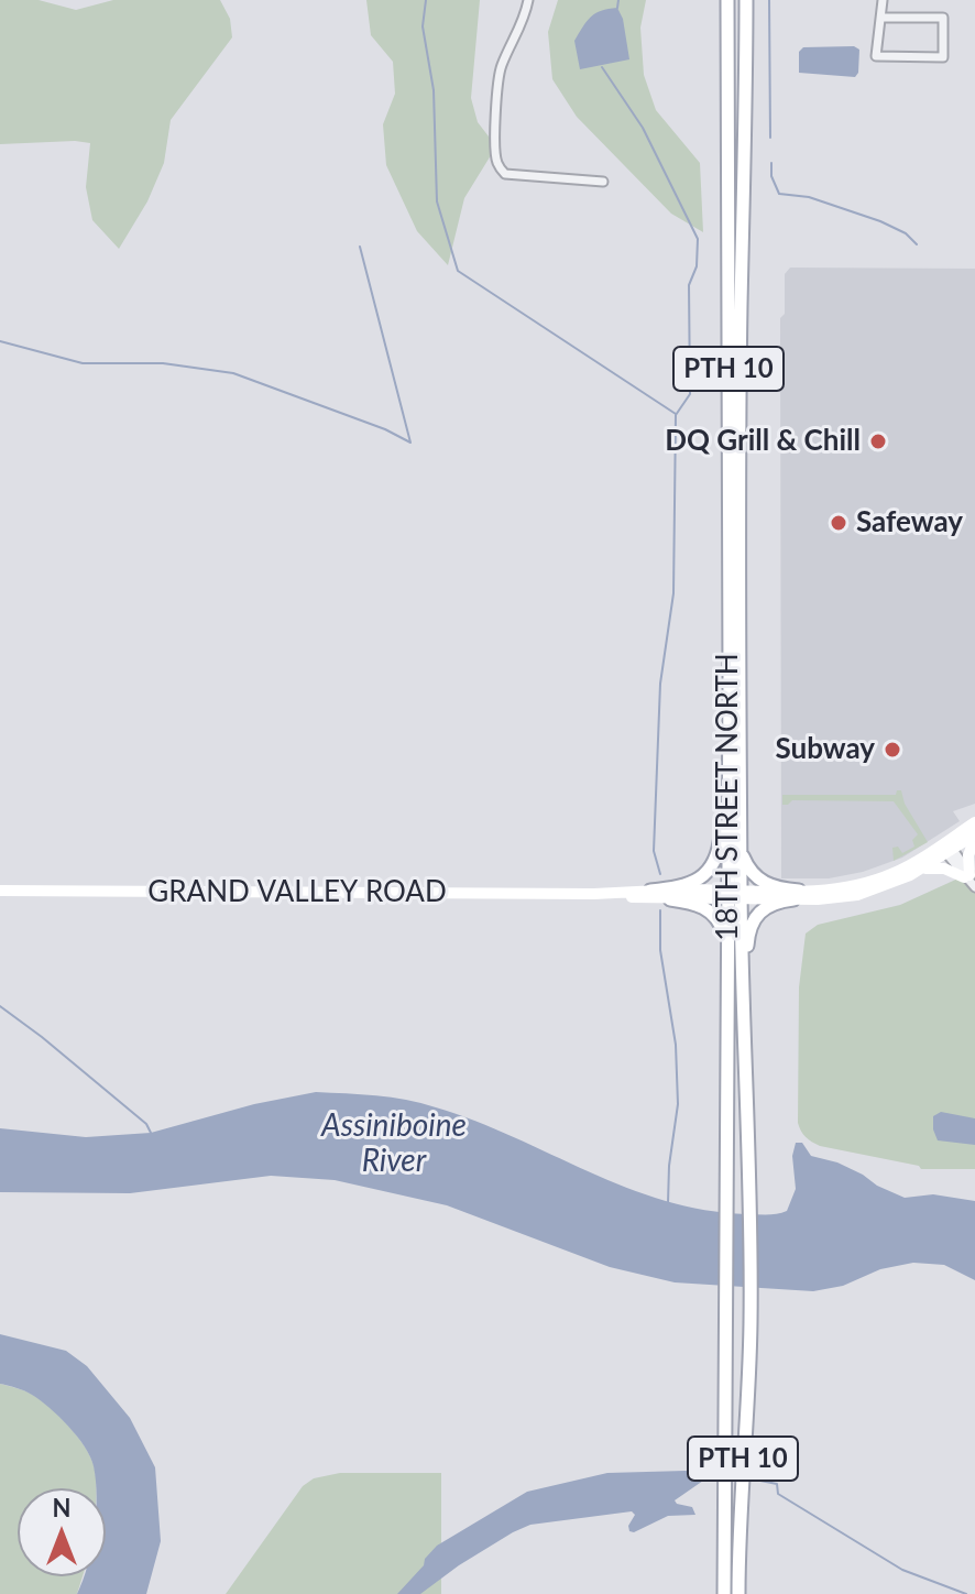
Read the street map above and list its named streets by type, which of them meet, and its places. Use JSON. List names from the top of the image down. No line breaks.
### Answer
{"streets":{"main road":["PTH 10","18TH STREET NORTH","GRAND VALLEY ROAD"]},"crossings":[["PTH 10","18TH STREET NORTH"],["18TH STREET NORTH","GRAND VALLEY ROAD"]],"water":["Assiniboine River"],"places":["DQ Grill & Chill","Safeway","Subway"],"north":"top"}
